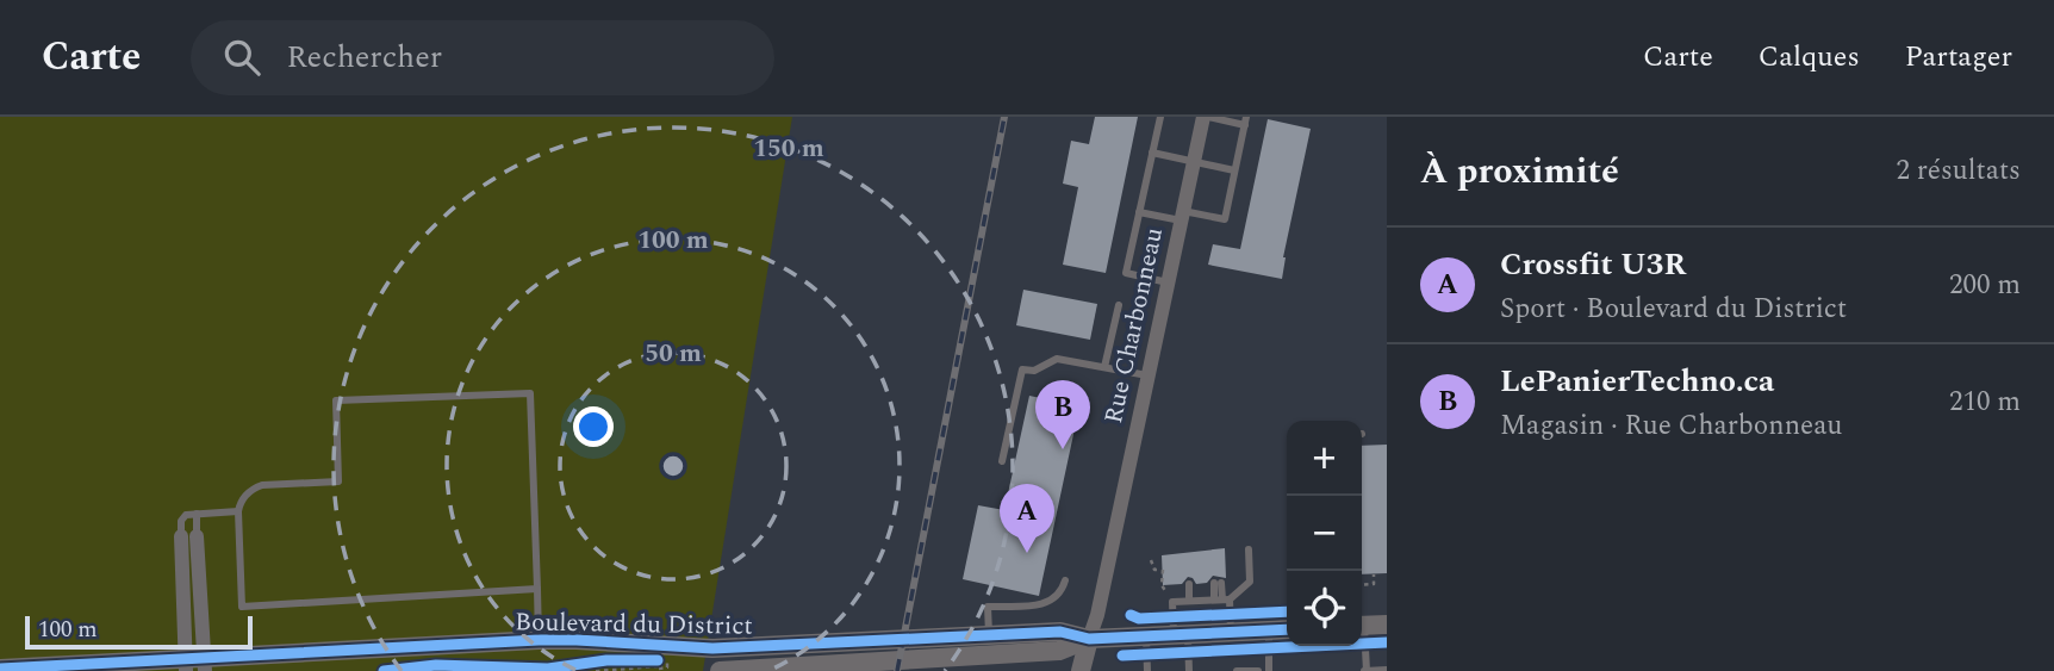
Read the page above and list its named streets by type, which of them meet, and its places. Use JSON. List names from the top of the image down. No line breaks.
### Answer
{"streets":{"street":["Rue Charbonneau","Boulevard du District"]},"crossings":[["Rue Charbonneau","Boulevard du District"]],"scale_bar":"100 m","page":{"header":"Carte","search":"Rechercher","nav":["Carte","Calques","Partager"],"heading":["À proximité","2 résultats"],"list":[{"mark":"A","name":"Crossfit U3R","note":"Sport · Boulevard du District","value":"200 m"},{"mark":"B","name":"LePanierTechno.ca","note":"Magasin · Rue Charbonneau","value":"210 m"}],"pins":["B","A"],"map_buttons":["+","−"],"scale":"100 m"},"rings":["150 m","100 m","50 m"]}
